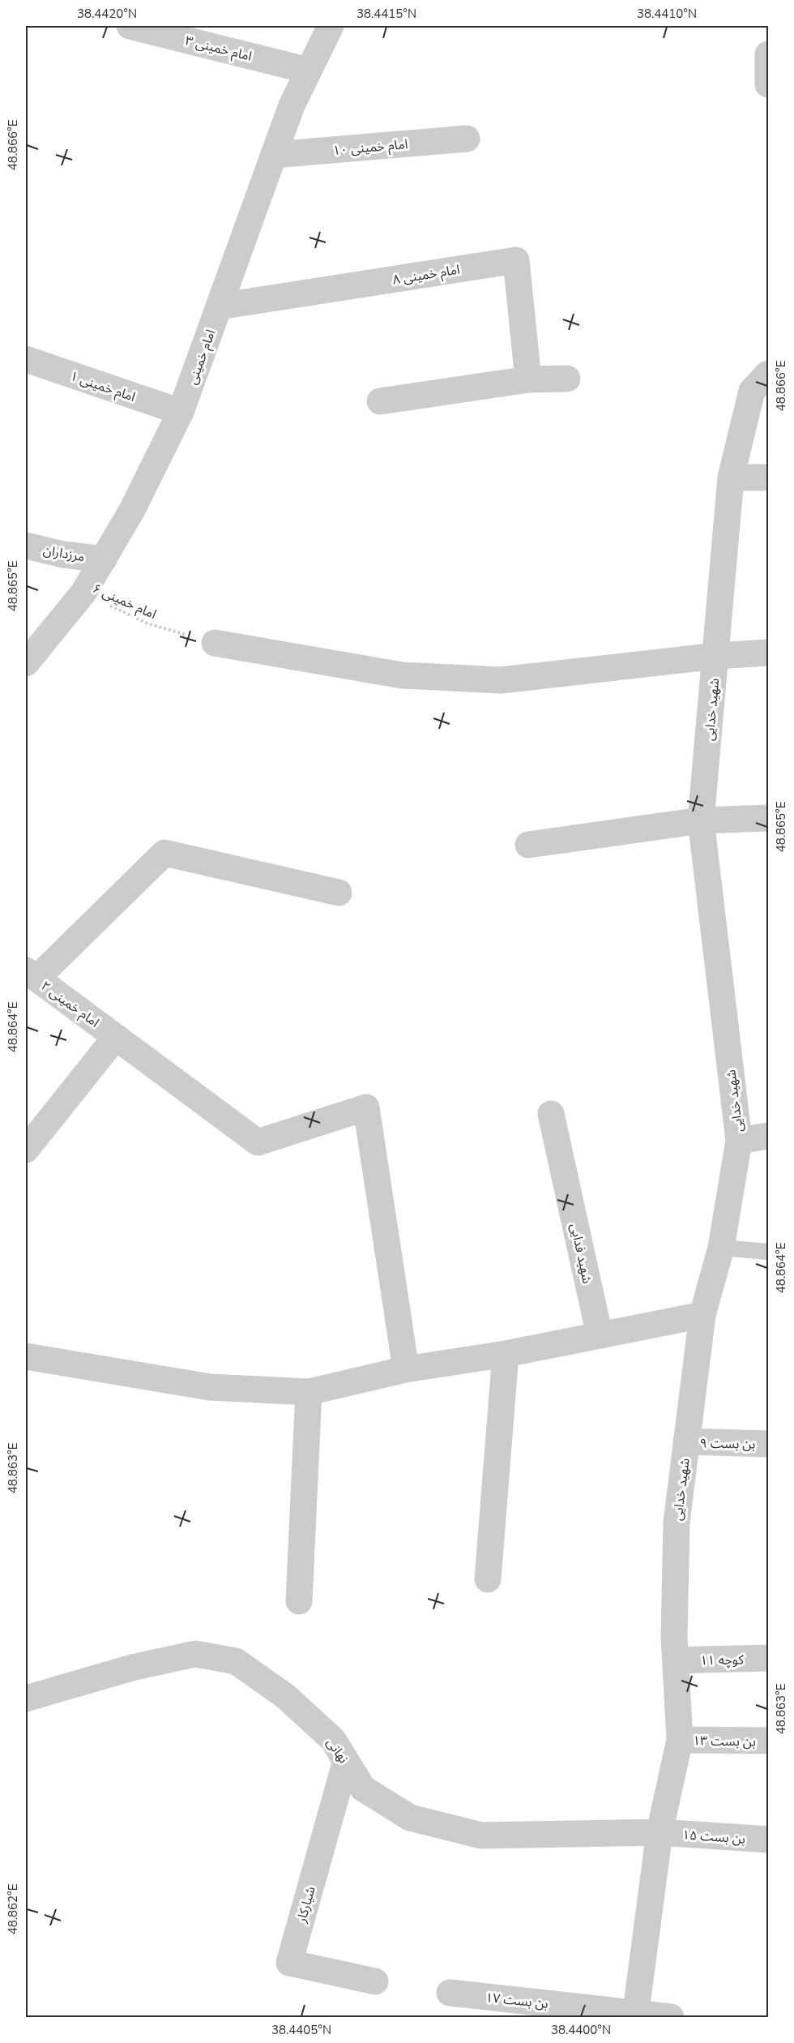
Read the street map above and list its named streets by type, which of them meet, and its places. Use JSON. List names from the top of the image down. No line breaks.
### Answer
{"streets":{"street":["امام خمینی ۳","امام خمینی ۱۰","امام خمینی ۸","امام خمینی","امام خمینی ۱","مرزداران","شهید خدایی","امام خمینی ۲","شهید فدایی","بن بست ۹","کوچه ۱۱","بن بست ۱۳","نهانی","بن بست ۱۵","شیارکار","بن بست ۱۷"],"path":["امام خمینی ۶"]},"crossings":[["امام خمینی ۳","امام خمینی"],["امام خمینی ۱۰","امام خمینی"],["امام خمینی ۸","امام خمینی"],["امام خمینی","امام خمینی ۱"],["امام خمینی","مرزداران"],["امام خمینی","امام خمینی ۶"],["شهید خدایی","بن بست ۹"],["شهید خدایی","کوچه ۱۱"],["شهید خدایی","بن بست ۱۳"],["شهید خدایی","نهانی"],["شهید خدایی","بن بست ۱۵"],["شهید خدایی","بن بست ۱۷"],["نهانی","بن بست ۱۵"],["نهانی","شیارکار"]],"coordinates":["38.4420°N","38.4415°N","38.4410°N","48.866°E","48.865°E","48.864°E","48.863°E","48.862°E","38.4405°N","38.4400°N"]}
